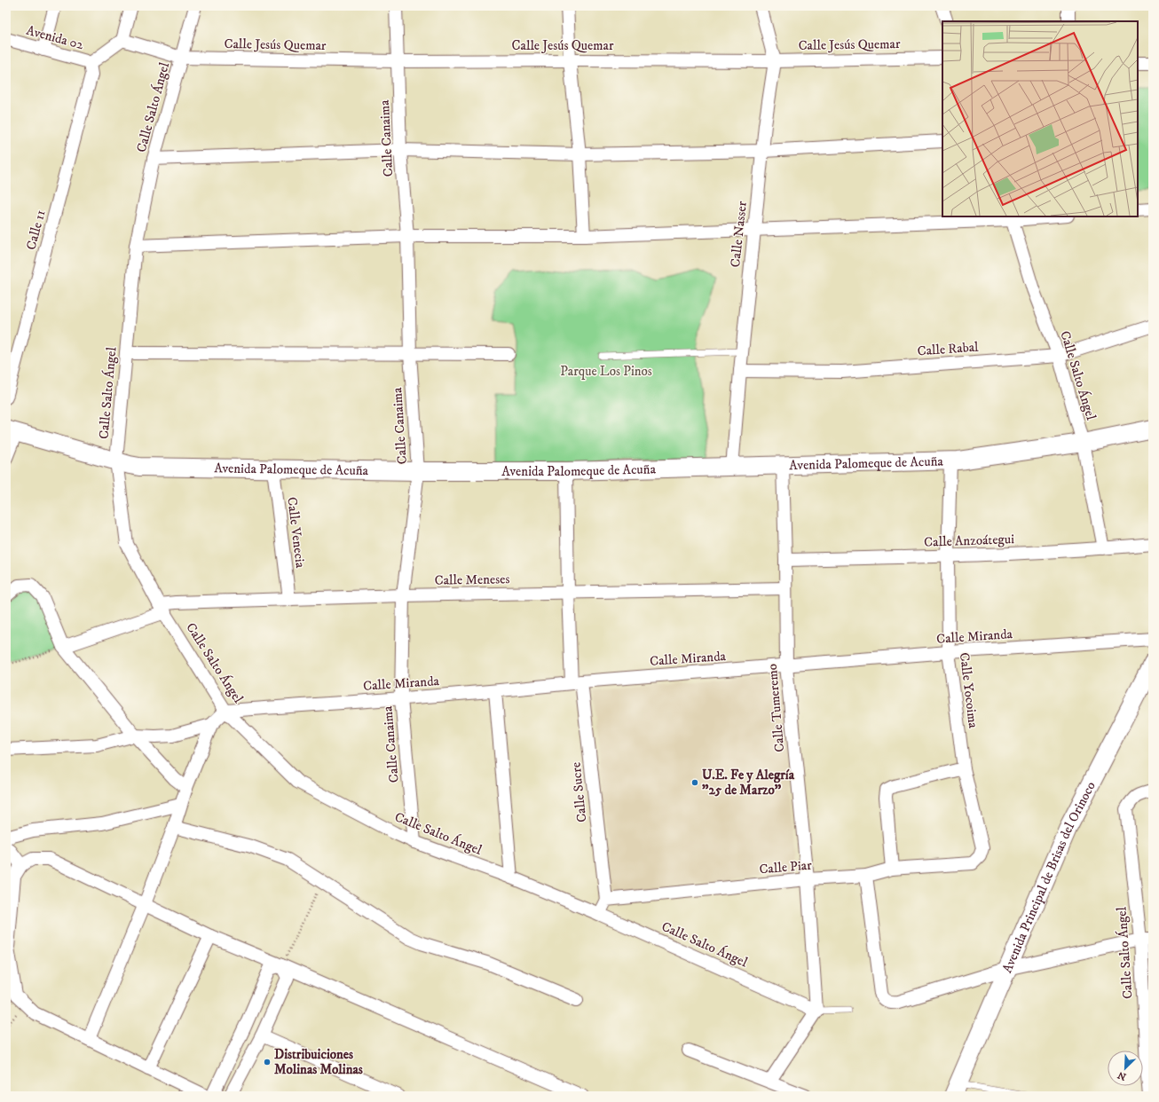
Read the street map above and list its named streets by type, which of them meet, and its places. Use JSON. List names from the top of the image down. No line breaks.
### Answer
{"streets":{"street":["Avenida 02","Calle Jesús Quemar","Calle Salto Ángel","Calle Canaima","Calle 11","Calle Nasser","Calle Rabal","Avenida Palomeque de Acuña","Calle Venecia","Calle Anzoátegui","Calle Meneses","Calle Miranda","Calle Yocoima","Calle Tumeremo","Calle Sucre","Calle Piar","Avenida Principal de Brisas del Orinoco"]},"crossings":[["Avenida 02","Calle 11"],["Calle Jesús Quemar","Calle Salto Ángel"],["Calle Jesús Quemar","Calle Canaima"],["Calle Jesús Quemar","Calle Nasser"],["Calle Salto Ángel","Calle Canaima"],["Calle Salto Ángel","Calle Rabal"],["Calle Salto Ángel","Avenida Palomeque de Acuña"],["Calle Salto Ángel","Calle Anzoátegui"],["Calle Salto Ángel","Calle Meneses"],["Calle Salto Ángel","Calle Miranda"],["Calle Salto Ángel","Calle Tumeremo"],["Calle Canaima","Avenida Palomeque de Acuña"],["Calle Canaima","Calle Meneses"],["Calle Canaima","Calle Miranda"],["Calle Nasser","Calle Rabal"],["Calle Nasser","Avenida Palomeque de Acuña"],["Avenida Palomeque de Acuña","Calle Venecia"],["Avenida Palomeque de Acuña","Calle Yocoima"],["Avenida Palomeque de Acuña","Calle Tumeremo"],["Avenida Palomeque de Acuña","Calle Sucre"],["Calle Venecia","Calle Meneses"],["Calle Anzoátegui","Calle Yocoima"],["Calle Anzoátegui","Calle Tumeremo"],["Calle Meneses","Calle Tumeremo"],["Calle Meneses","Calle Sucre"],["Calle Miranda","Calle Yocoima"],["Calle Miranda","Calle Tumeremo"],["Calle Miranda","Calle Sucre"],["Calle Yocoima","Calle Piar"],["Calle Tumeremo","Calle Piar"],["Calle Sucre","Calle Piar"]],"parks":["Parque Los Pinos"],"places":["U.E. Fe y Alegría \"25 de Marzo\"","Distribuiciones Molinas Molinas"],"north":"bottom left"}
